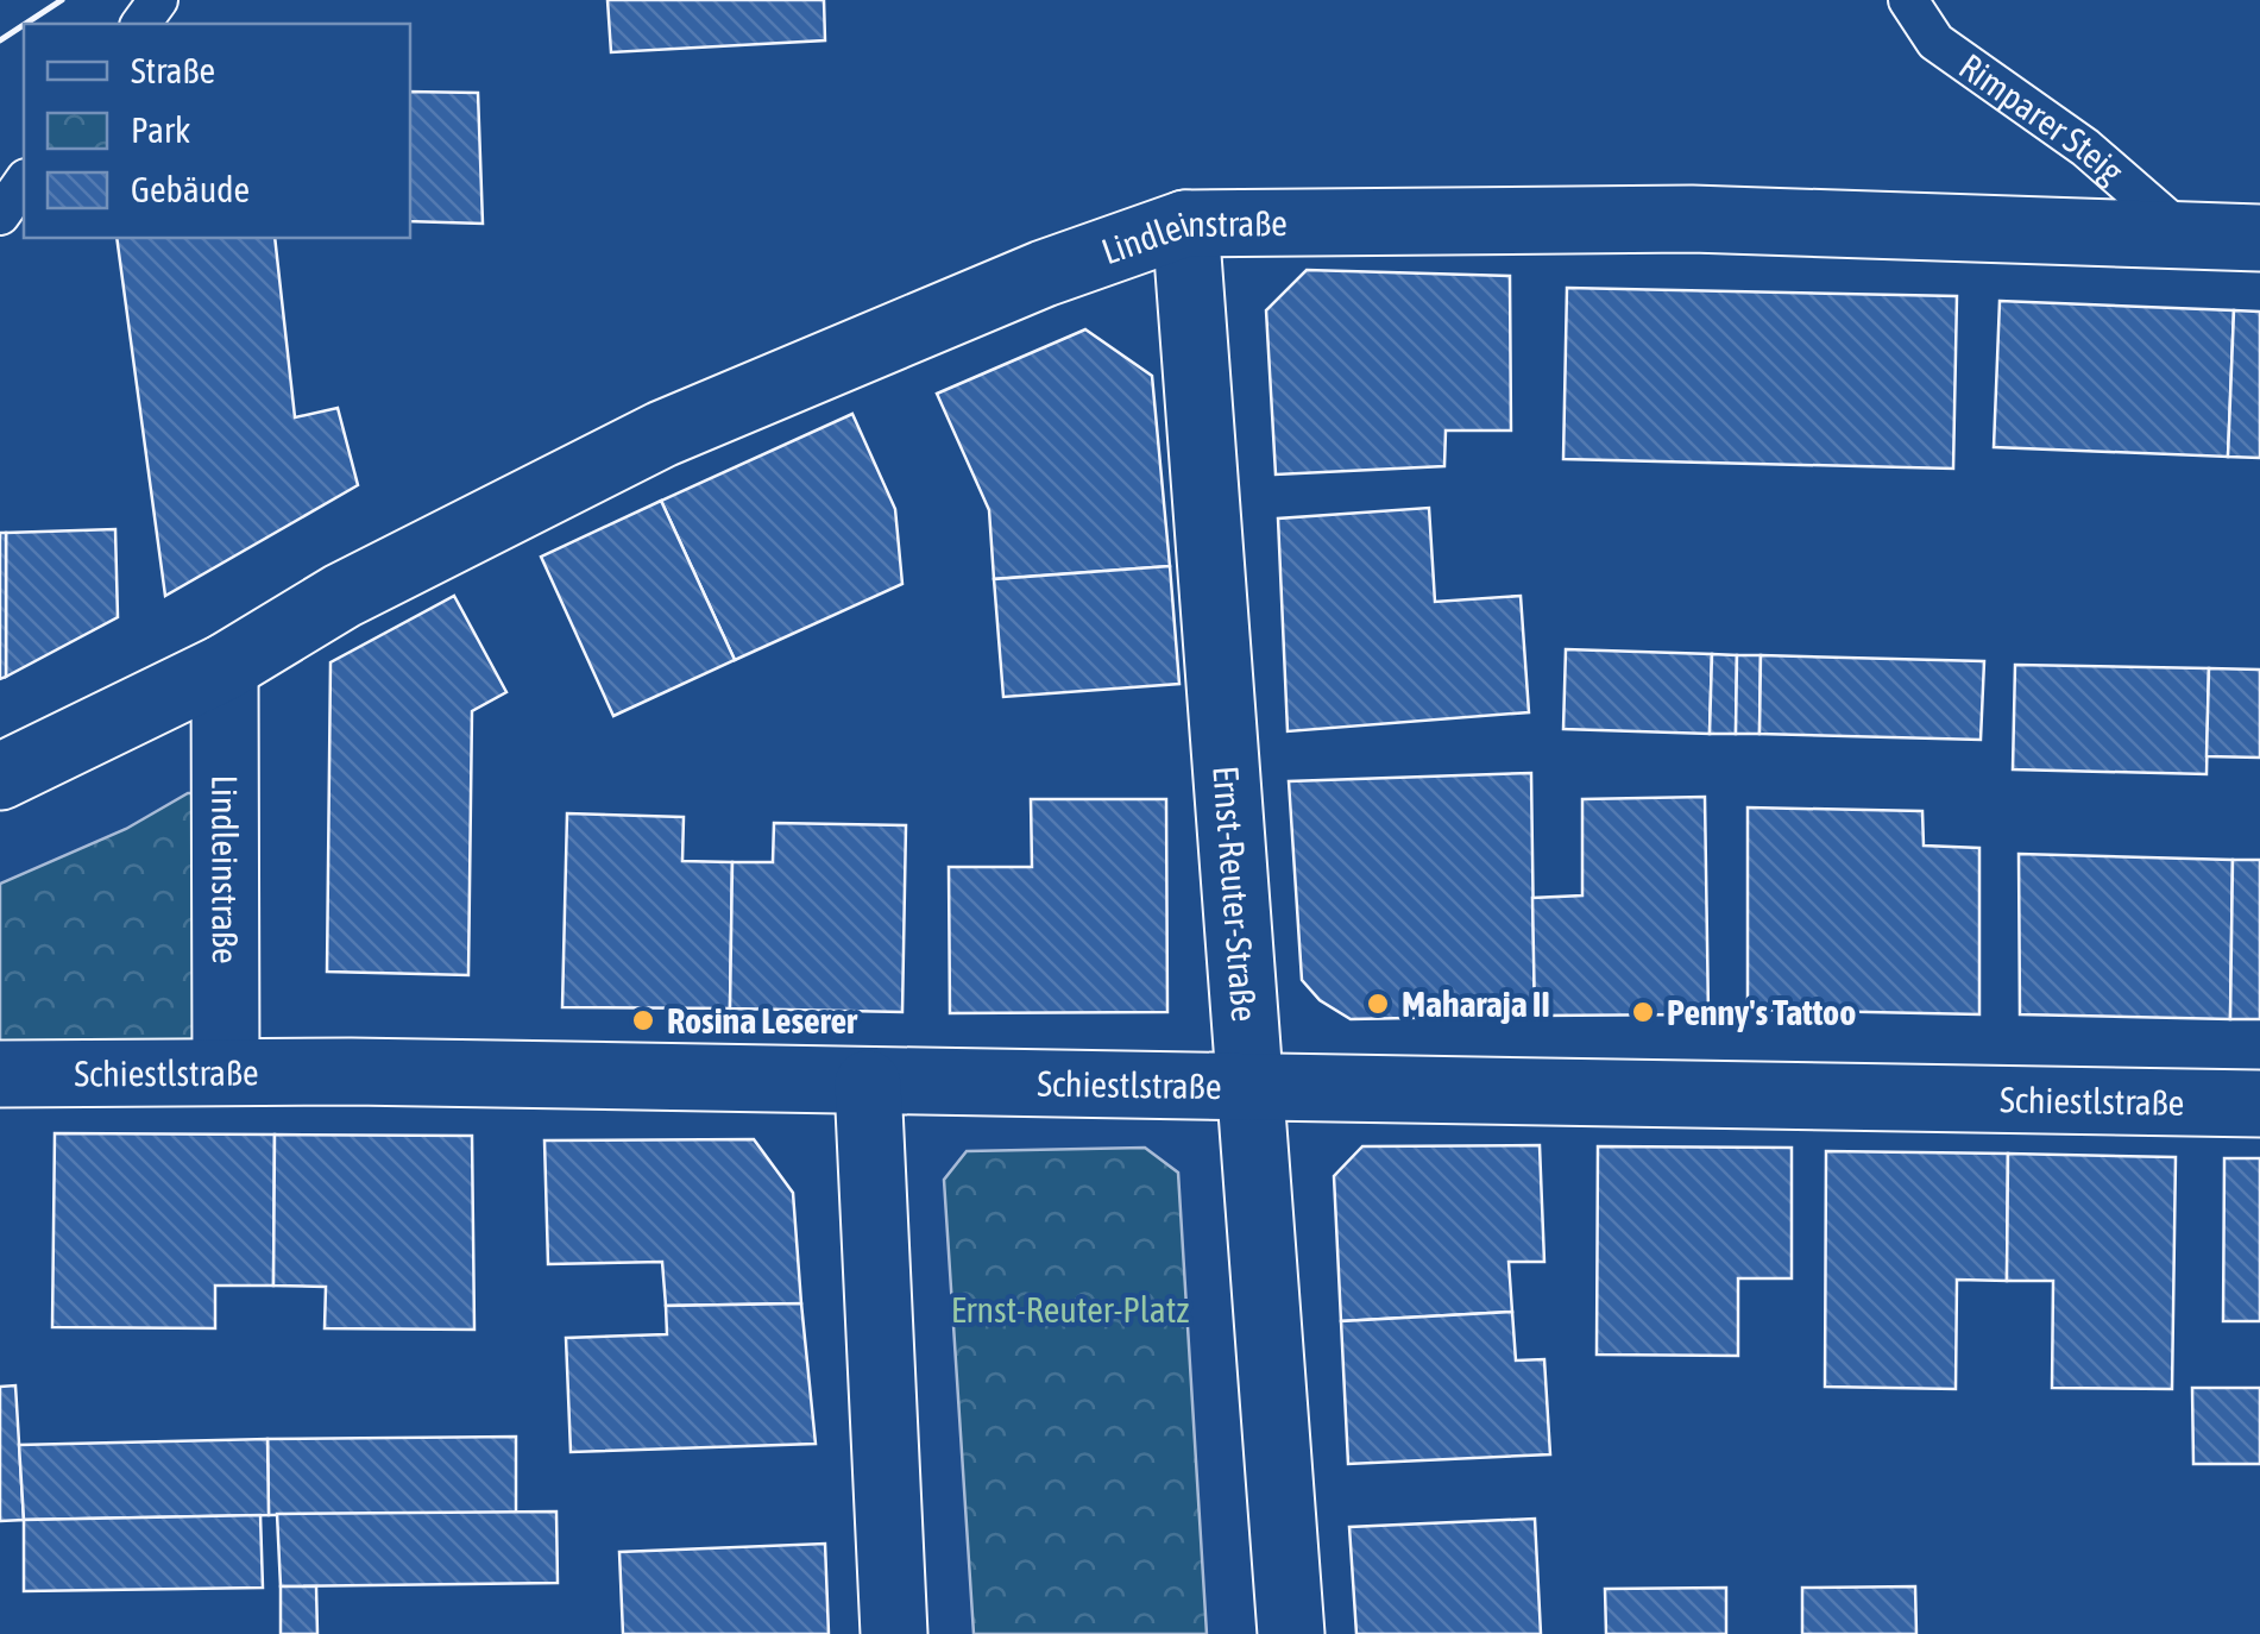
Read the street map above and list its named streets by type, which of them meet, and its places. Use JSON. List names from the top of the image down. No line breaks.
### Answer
{"streets":{"street":["Lindleinstraße","Ernst-Reuter-Straße","Schiestlstraße"],"lane":["Rimparer Steig"]},"crossings":[["Rimparer Steig","Lindleinstraße"],["Lindleinstraße","Ernst-Reuter-Straße"],["Lindleinstraße","Schiestlstraße"],["Ernst-Reuter-Straße","Schiestlstraße"]],"parks":["Ernst-Reuter-Platz"],"places":["Maharaja II","Penny's Tattoo","Rosina Leserer"],"legend":["Straße","Park","Gebäude"]}
